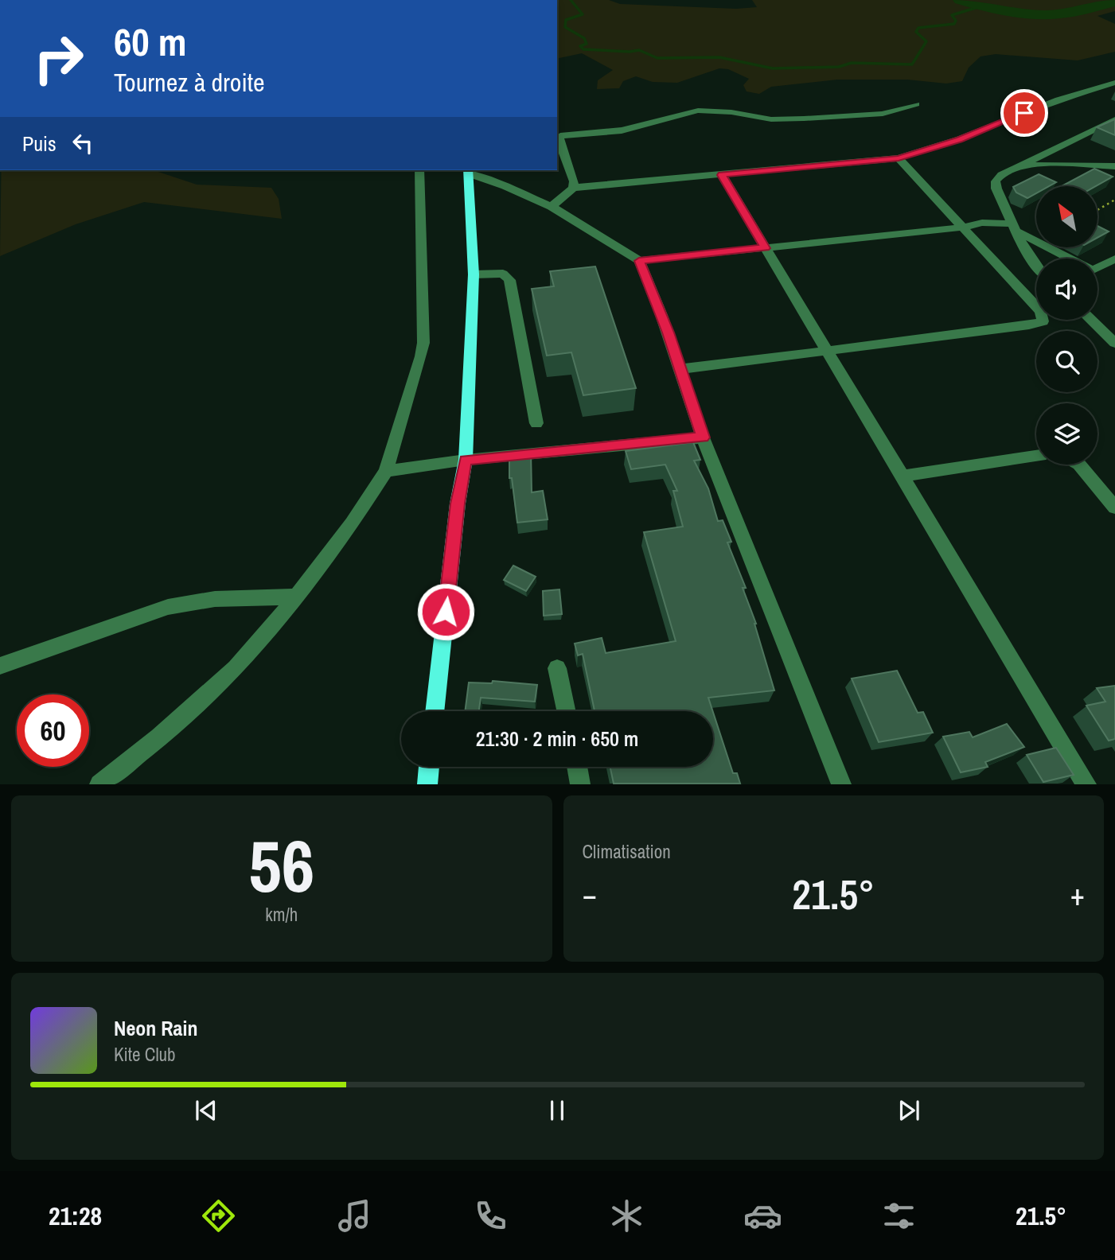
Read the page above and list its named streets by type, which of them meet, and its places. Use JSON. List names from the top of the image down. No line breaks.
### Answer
{"north":"top left","page":{"turn":["60 m","Tournez à droite"],"then":"Puis","limit":"60","trip":"21:30 · 2 min · 650 m","tile":[["56","km/h"],"Climatisation"],"heat":["−","21.5°","+"],"song":["Neon Rain","Kite Club"],"tabs":["21:28","21.5°"]}}
